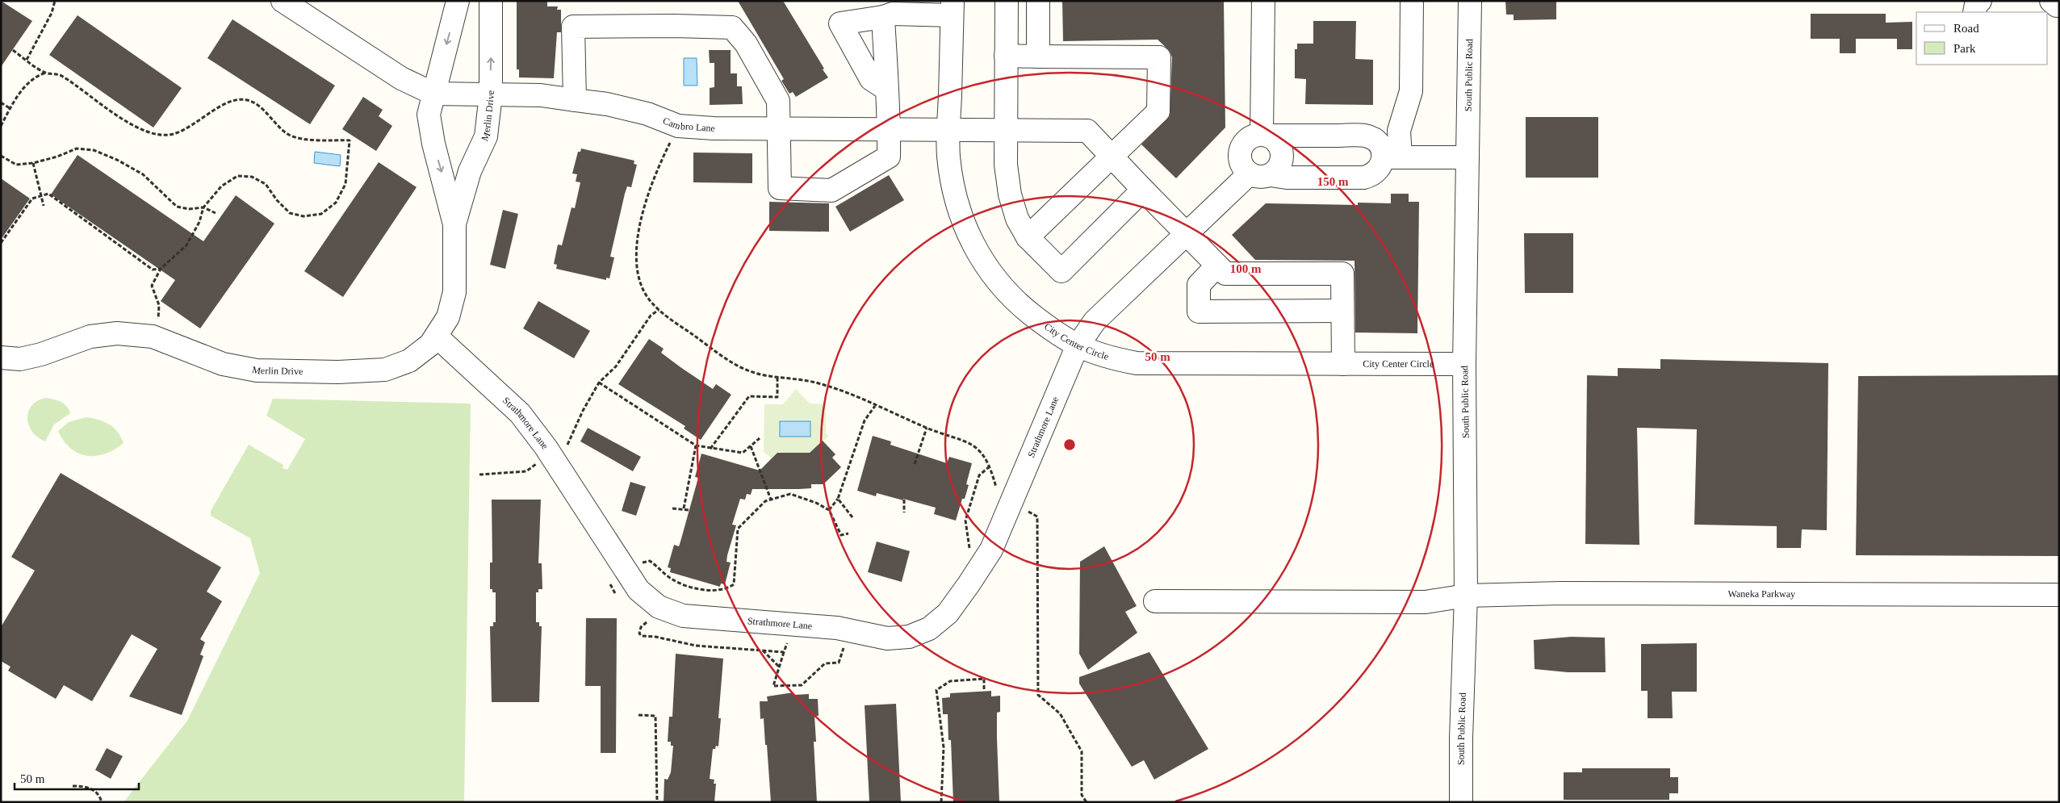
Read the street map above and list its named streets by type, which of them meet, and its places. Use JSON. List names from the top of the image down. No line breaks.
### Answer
{"streets":{"street":["South Public Road","Merlin Drive","Cambro Lane","City Center Circle","Strathmore Lane","Waneka Parkway"]},"crossings":[["South Public Road","City Center Circle"],["South Public Road","Waneka Parkway"],["Merlin Drive","Cambro Lane"],["Merlin Drive","Strathmore Lane"],["Cambro Lane","City Center Circle"],["Cambro Lane","Strathmore Lane"],["City Center Circle","Strathmore Lane"]],"legend":["Road","Park"],"scale_bar":"50 m","rings":["150 m","100 m","50 m"]}
